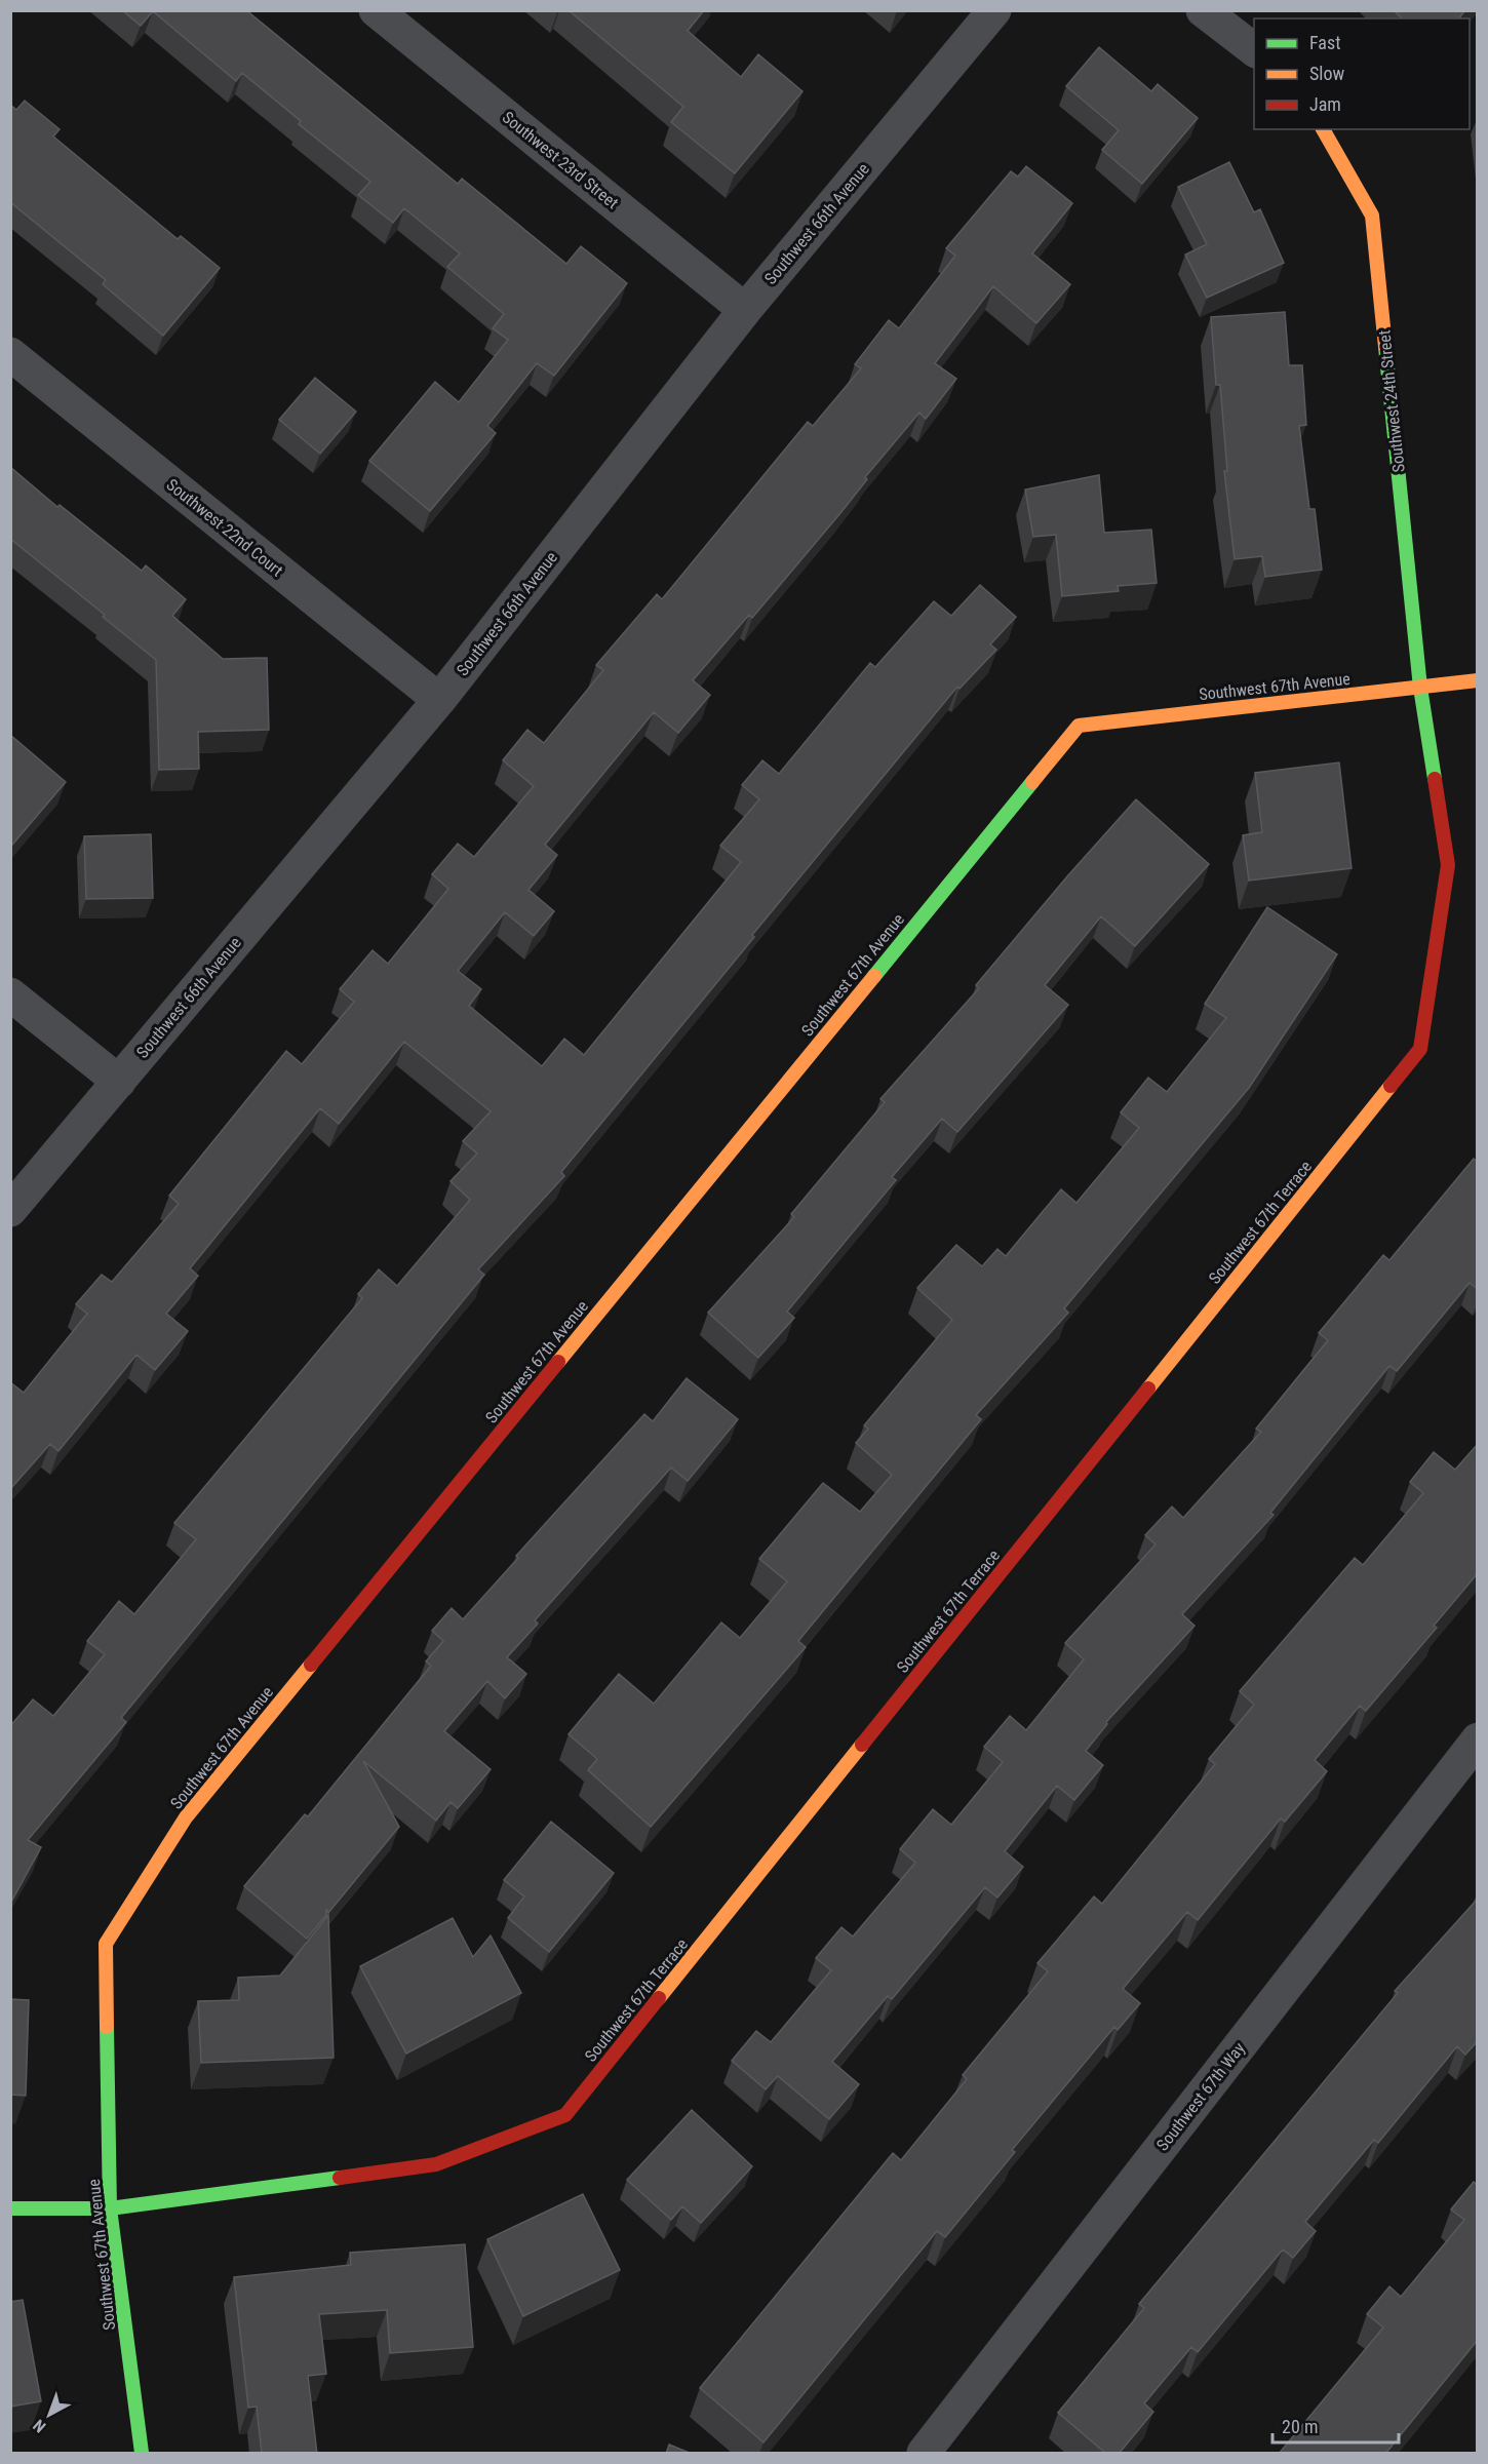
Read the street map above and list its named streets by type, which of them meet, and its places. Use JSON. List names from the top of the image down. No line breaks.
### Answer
{"streets":{"street":["Southwest 23rd Street","Southwest 66th Avenue","Southwest 24th Street","Southwest 22nd Court","Southwest 67th Avenue","Southwest 67th Terrace","Southwest 67th Way"]},"crossings":[["Southwest 23rd Street","Southwest 66th Avenue"],["Southwest 66th Avenue","Southwest 22nd Court"],["Southwest 24th Street","Southwest 67th Avenue"],["Southwest 24th Street","Southwest 67th Terrace"],["Southwest 67th Avenue","Southwest 67th Terrace"]],"legend":["Fast","Slow","Jam"],"scale_bar":"20 m","north":"bottom left"}
